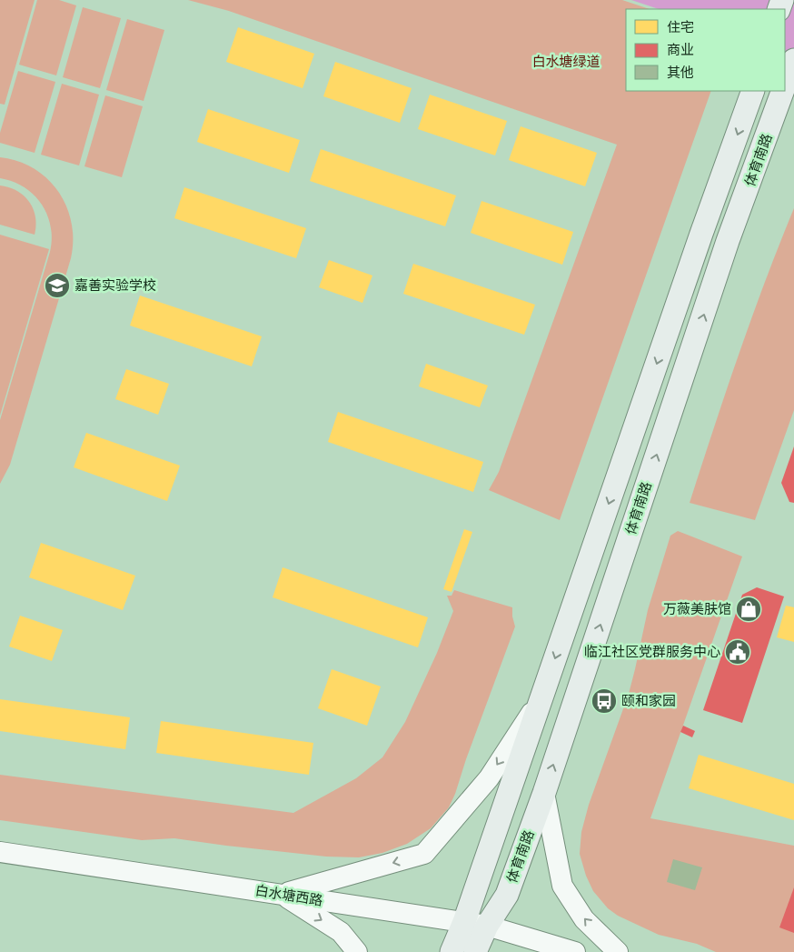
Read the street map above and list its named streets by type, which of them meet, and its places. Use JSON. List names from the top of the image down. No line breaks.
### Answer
{"streets":{"main road":["体育南路"],"street":["白水塘西路"]},"crossings":[["体育南路","白水塘西路"]],"parks":["白水塘绿道"],"places":{"school or university":["嘉善实验学校"],"shop":["万薇美肤馆"],"public building":["临江社区党群服务中心"],"bus stop":["颐和家园"]},"legend":["住宅","商业","其他"]}
